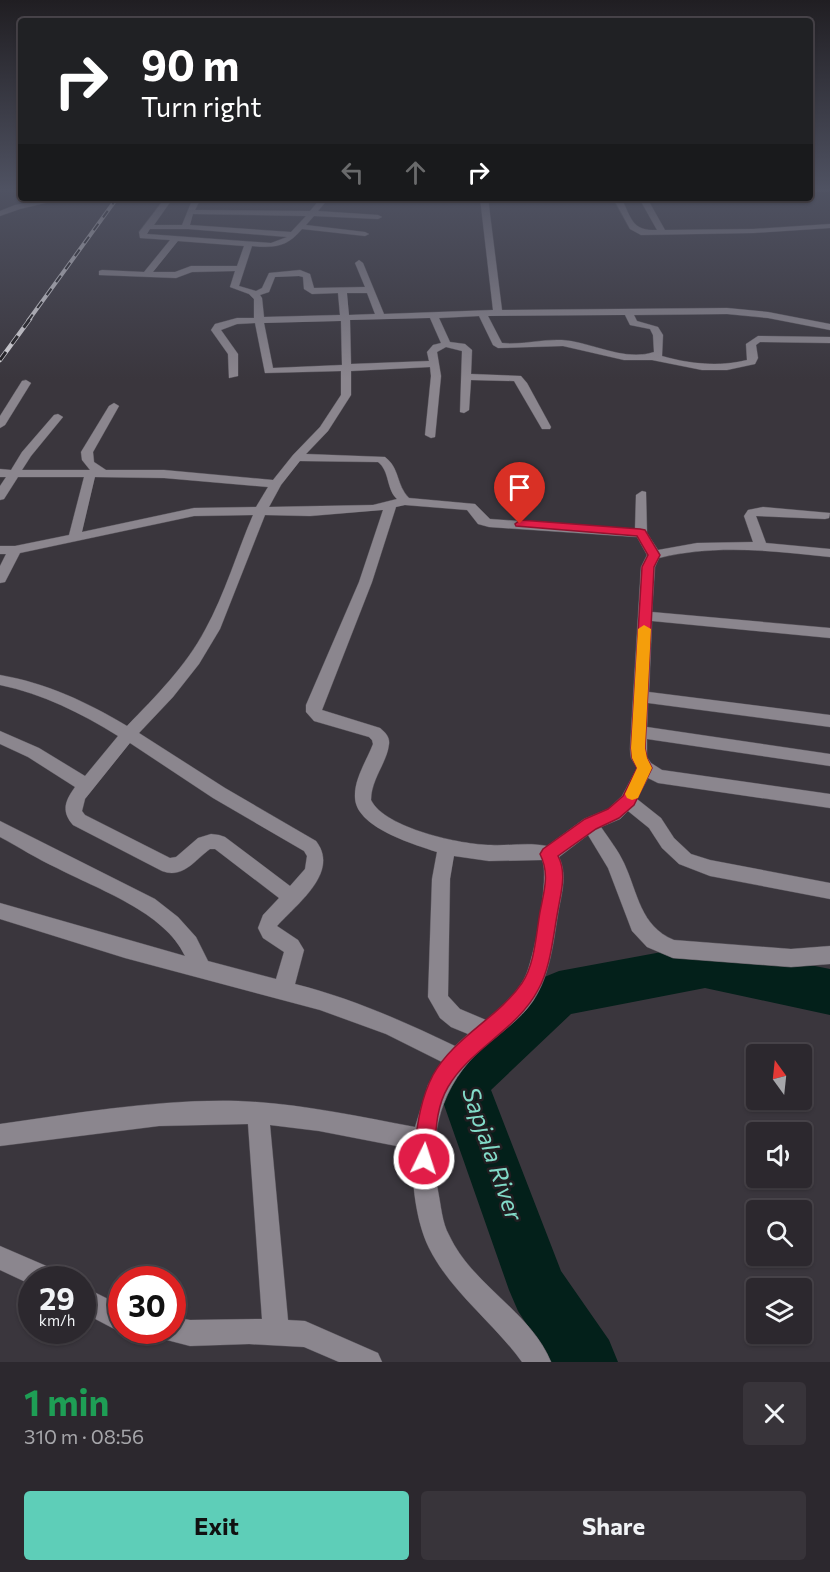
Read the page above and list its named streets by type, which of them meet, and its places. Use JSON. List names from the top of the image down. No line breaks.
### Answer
{"water":["Sapjala River"],"north":"top","page":{"turn":["90 m","Turn right"],"speed":"29 km/h","limit":"30","heading":["1 min","310 m · 08:56"],"buttons":["Exit","Share"]}}
